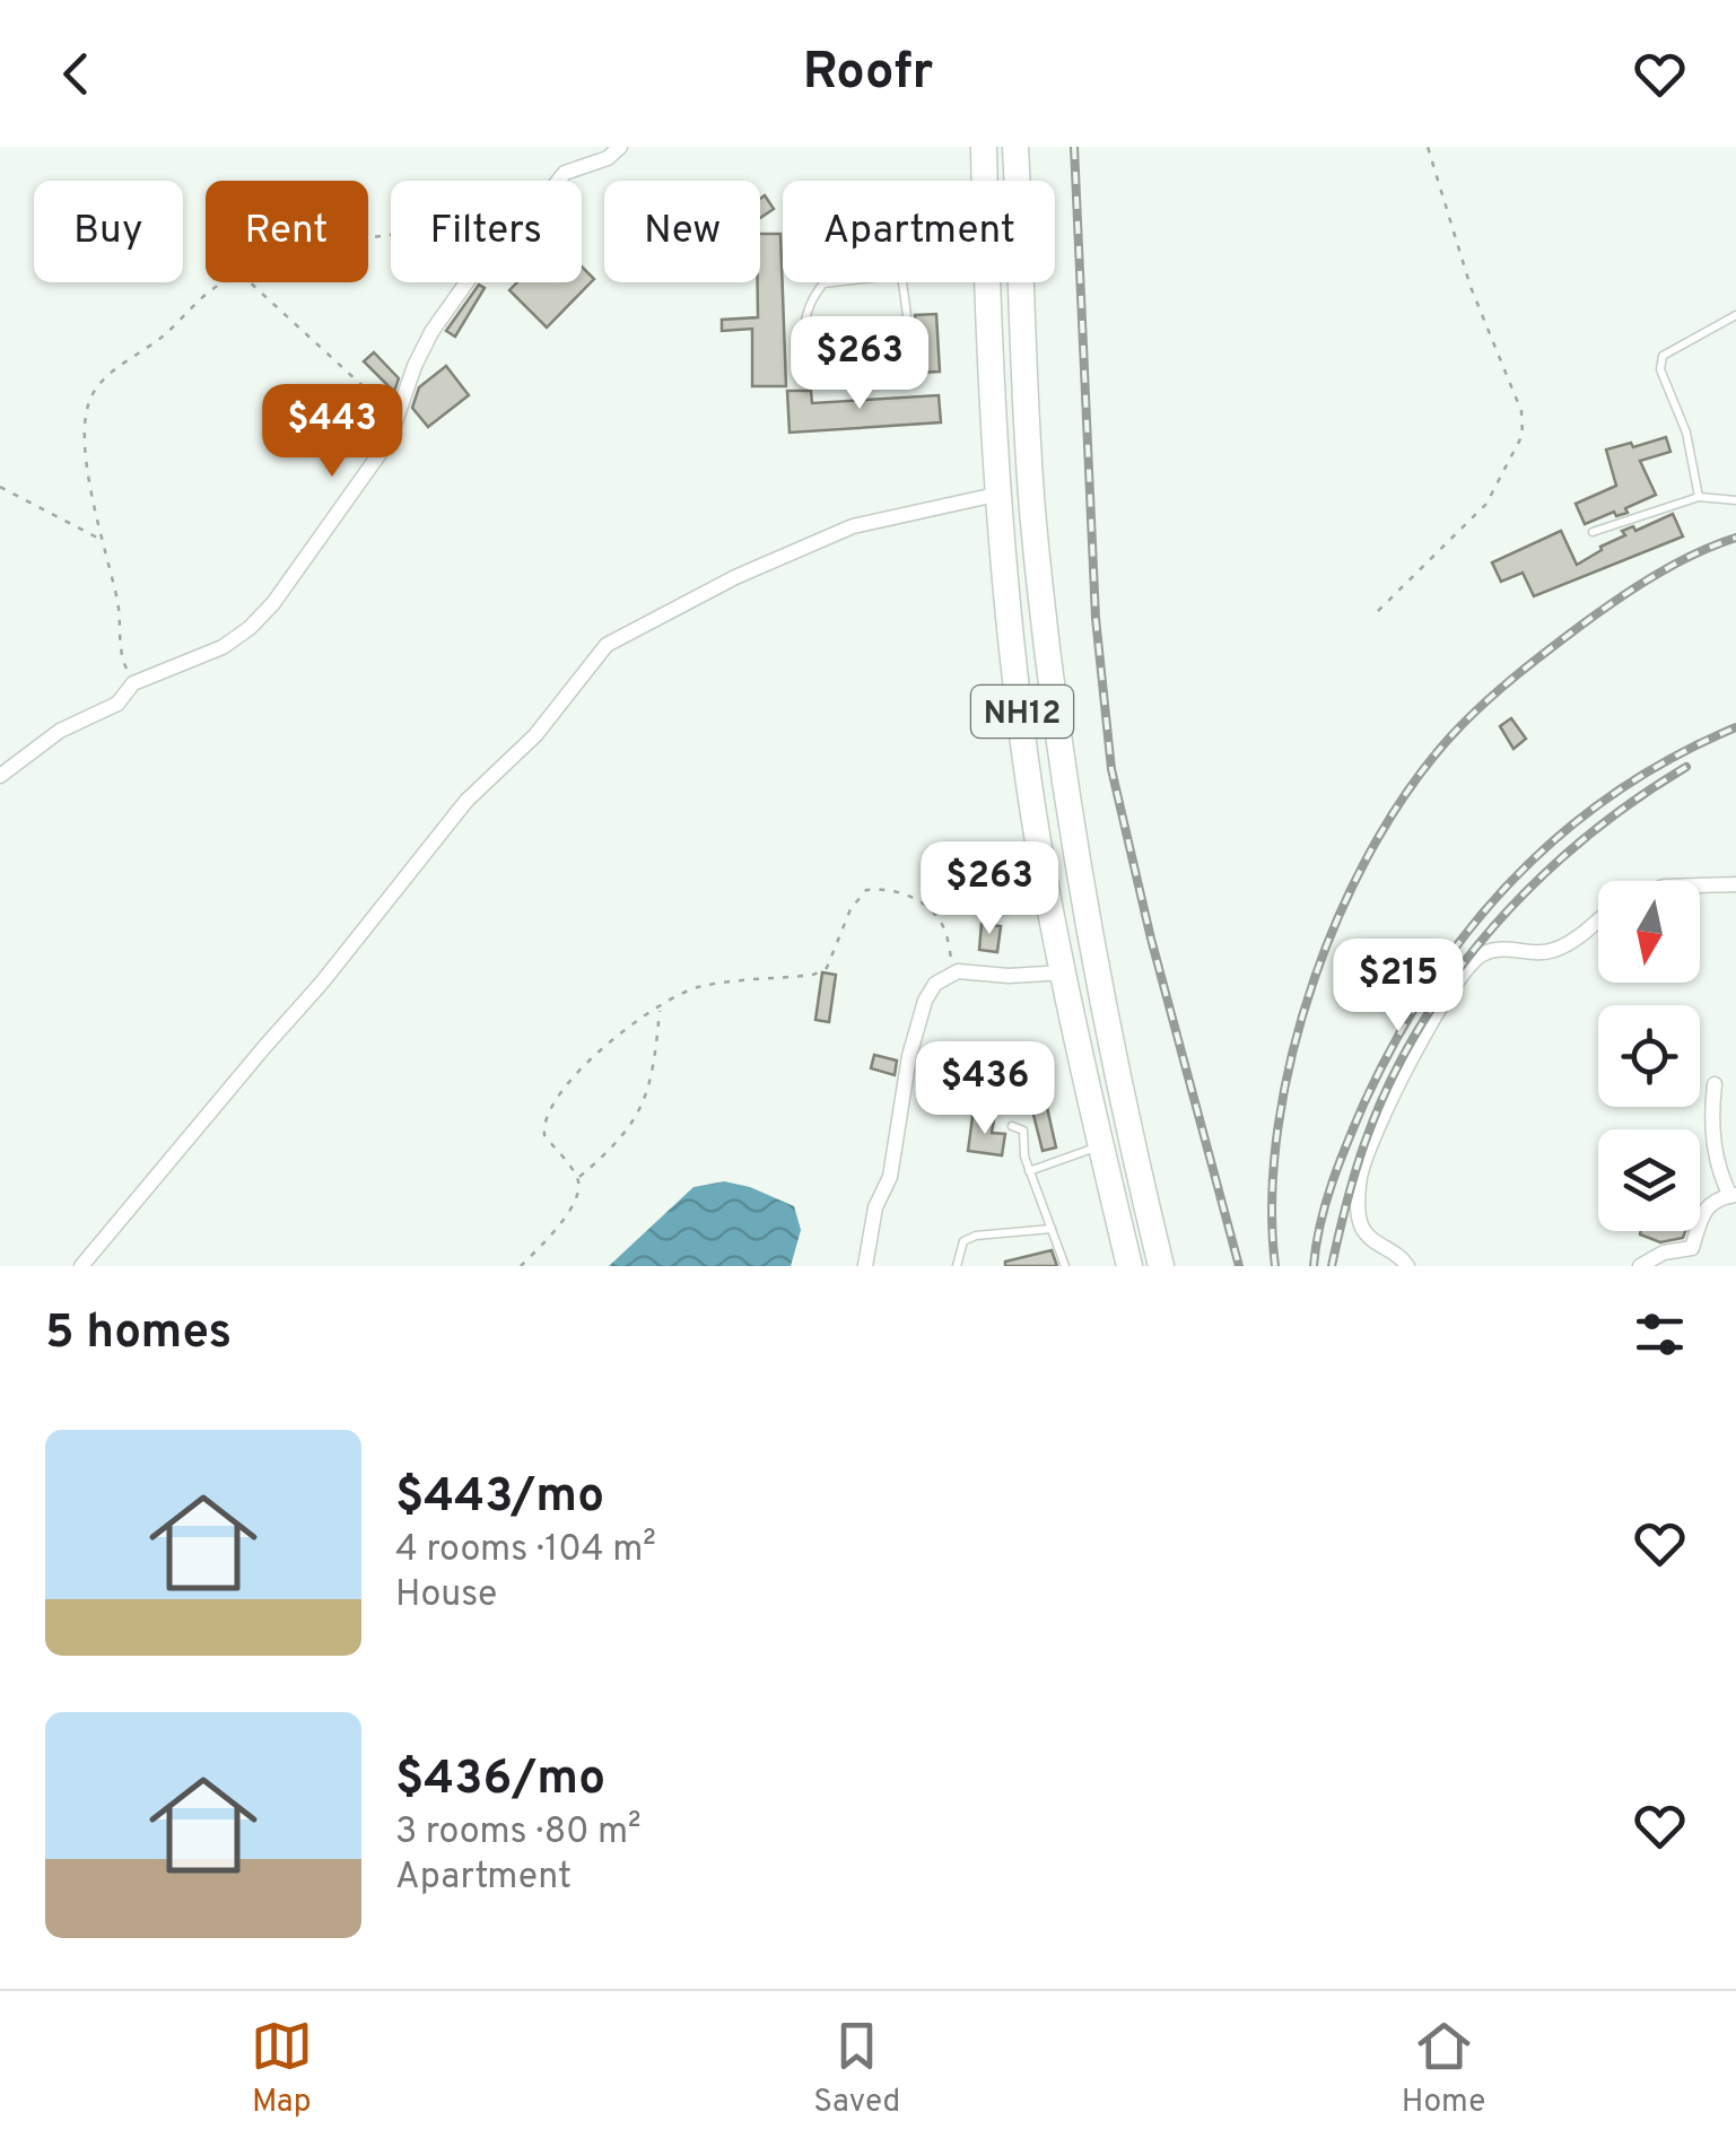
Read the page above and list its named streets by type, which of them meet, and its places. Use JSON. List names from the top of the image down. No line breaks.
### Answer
{"streets":{"highway":["NH12"]},"north":"bottom","page":{"header":"Roofr","chip":["Buy","Rent","Filters","New","Apartment"],"price":["$263","$443","$263","$215","$436"],"heading":"5 homes","list":[{"name":"$443/mo","note":"4 rooms · 104 m² · House"},{"name":"$436/mo","note":"3 rooms · 80 m² · Apartment"}],"tabs":["Map","Saved","Home"]}}
